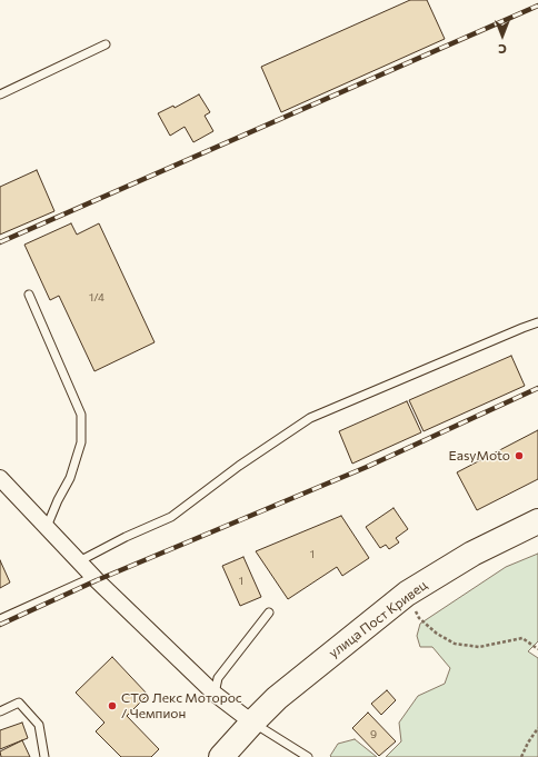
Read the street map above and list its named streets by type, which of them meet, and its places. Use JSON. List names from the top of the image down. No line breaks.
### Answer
{"streets":{"main road":["улица Пост Кривец"]},"places":["EasyMoto","СТО Лекс Моторос / Чемпион"],"house_numbers":["1/4","1","1","9"],"north":"bottom"}
